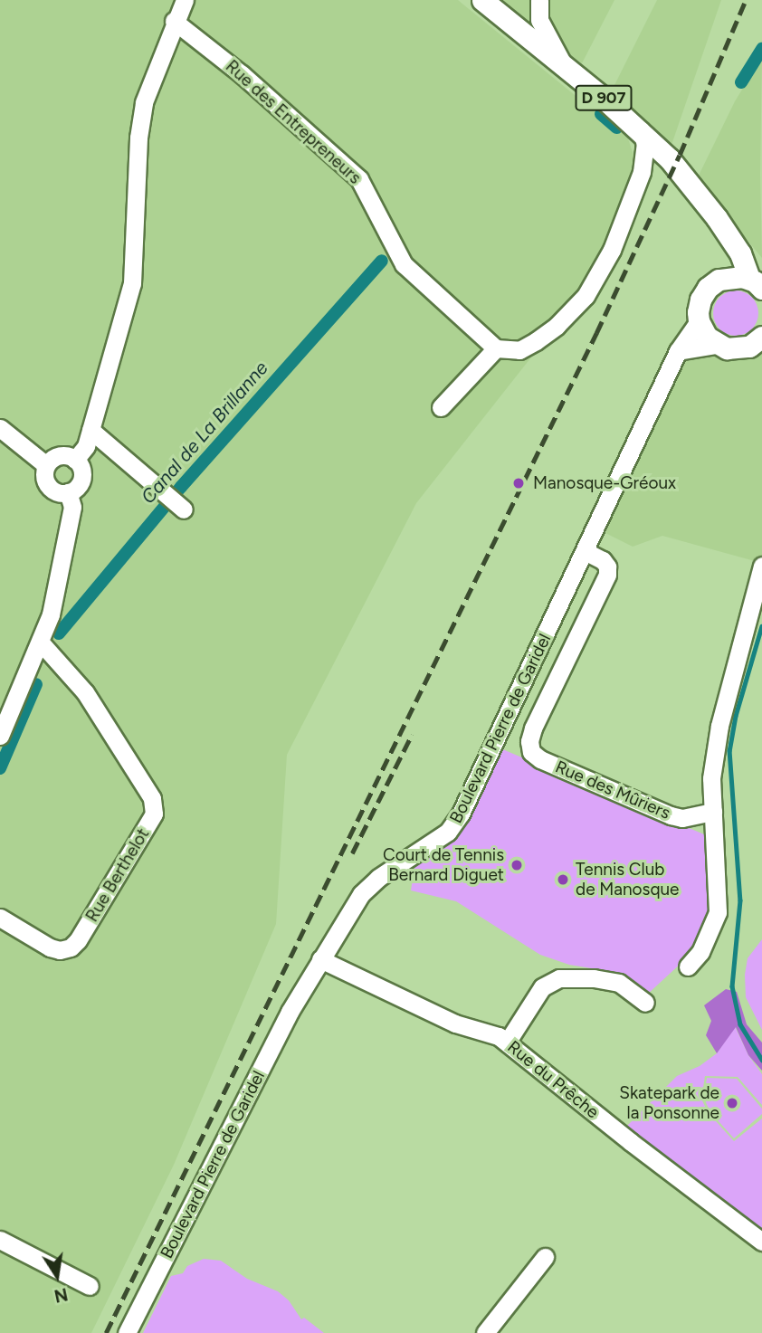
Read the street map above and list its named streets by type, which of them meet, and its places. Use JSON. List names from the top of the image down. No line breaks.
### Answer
{"streets":{"main road":["D 907"],"street":["Rue des Entrepreneurs","Boulevard Pierre de Garidel","Rue des Mûriers","Rue Berthelot","Rue du Prêche"]},"crossings":[["Boulevard Pierre de Garidel","Rue des Mûriers"],["Boulevard Pierre de Garidel","Rue du Prêche"]],"water":["Canal de La Brillanne"],"places":["Manosque-Gréoux","Court de Tennis Bernard Diguet","Tennis Club de Manosque","Skatepark de la Ponsonne"],"north":"bottom"}
